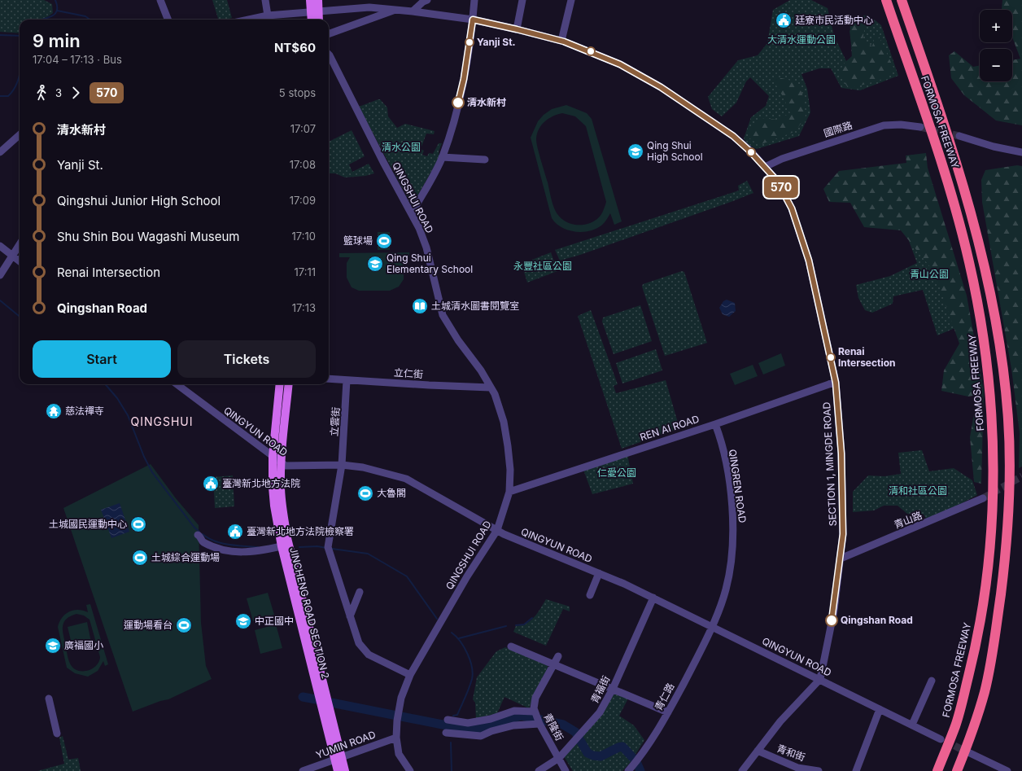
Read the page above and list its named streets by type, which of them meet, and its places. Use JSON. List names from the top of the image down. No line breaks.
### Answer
{"streets":{"highway":["FORMOSA FREEWAY"],"main road":["JINCHENG ROAD SECTION 2"],"street":["國際路","QINGSHUI ROAD","立仁街","立雲街","REN AI ROAD","QINGYUN ROAD","SECTION 1, MINGDE ROAD","QINGREN ROAD","青山路","青福街","青仁路","青隆街","YUMIN ROAD","青和街"]},"crossings":[["國際路","SECTION 1, MINGDE ROAD"],["QINGSHUI ROAD","立仁街"],["QINGSHUI ROAD","立雲街"],["QINGSHUI ROAD","REN AI ROAD"],["QINGSHUI ROAD","QINGYUN ROAD"],["QINGSHUI ROAD","YUMIN ROAD"],["立仁街","立雲街"],["立雲街","QINGYUN ROAD"],["REN AI ROAD","SECTION 1, MINGDE ROAD"],["REN AI ROAD","QINGREN ROAD"],["QINGYUN ROAD","SECTION 1, MINGDE ROAD"],["QINGYUN ROAD","QINGREN ROAD"],["QINGYUN ROAD","JINCHENG ROAD SECTION 2"],["QINGYUN ROAD","青福街"],["QINGYUN ROAD","青仁路"],["SECTION 1, MINGDE ROAD","青山路"],["QINGREN ROAD","青仁路"],["JINCHENG ROAD SECTION 2","YUMIN ROAD"],["青福街","青隆街"]],"districts":["QINGSHUI"],"parks":["大清水運動公園","清水公園","永豐社區公園","青山公園","仁愛公園","清和社區公園"],"places":{"public building":["廷寮市民活動中心","臺灣新北地方法院","臺灣新北地方法院檢察署"],"other":["Yanji St.","清水新村","Renai Intersection","Qingshan Road"],"school or university":["Qing Shui High School","Qing Shui Elementary School","中正國中","廣福國小"],"sports":["籃球場","大魯閣","土城國民運動中心","土城綜合運動場","運動場看台"],"library":["土城清水圖書閱覽室"],"temple":["慈法禪寺"]},"lines":["bus line 570"],"page":{"on_map":"570","map_buttons":["+","−"],"heading":["9 min","17:04 – 17:13 · Bus","NT$60"],"legs":["3","570","5 stops"],"list":[{"name":"清水新村","value":"17:07"},{"name":"Yanji St.","value":"17:08"},{"name":"Qingshui Junior High School","value":"17:09"},{"name":"Shu Shin Bou Wagashi Museum","value":"17:10"},{"name":"Renai Intersection","value":"17:11"},{"name":"Qingshan Road","value":"17:13"}],"buttons":["Start","Tickets"]}}
